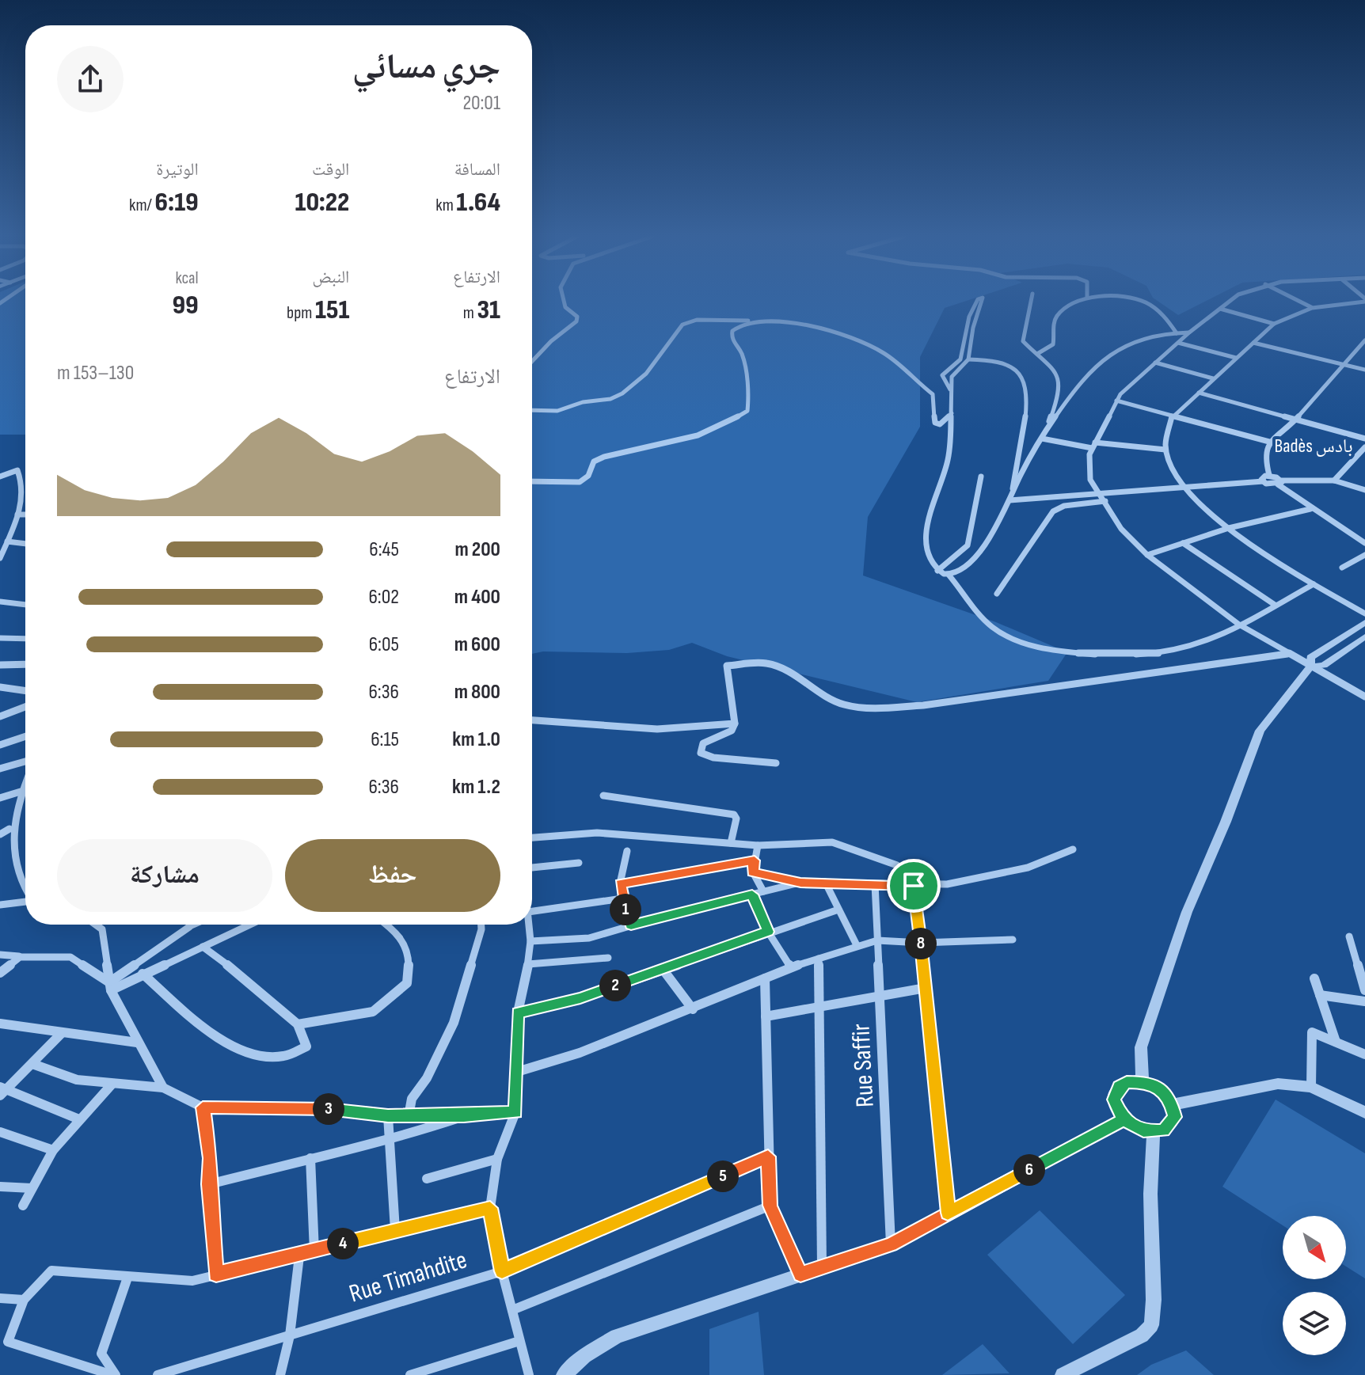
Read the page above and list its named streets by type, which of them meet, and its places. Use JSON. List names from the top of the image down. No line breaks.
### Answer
{"streets":{"street":["Rue Saffir","Rue Timahdite"]},"districts":["Badès بادس"],"north":"bottom right","page":{"heading":["جري مسائي","20:01"],"stats":[["المسافة","1.64 km"],["الوقت","10:22"],["الوتيرة","6:19 /km"],["الارتفاع","31 m"],["النبض","151 bpm"],["kcal","99"]],"chart":["الارتفاع","130–153 m"],"list":[{"name":"200 m","note":"6:45"},{"name":"400 m","note":"6:02"},{"name":"600 m","note":"6:05"},{"name":"800 m","note":"6:36"},{"name":"1.0 km","note":"6:15"},{"name":"1.2 km","note":"6:36"}],"buttons":["حفظ","مشاركة"],"pins":["1","8","2","3","6","5","4"]}}
